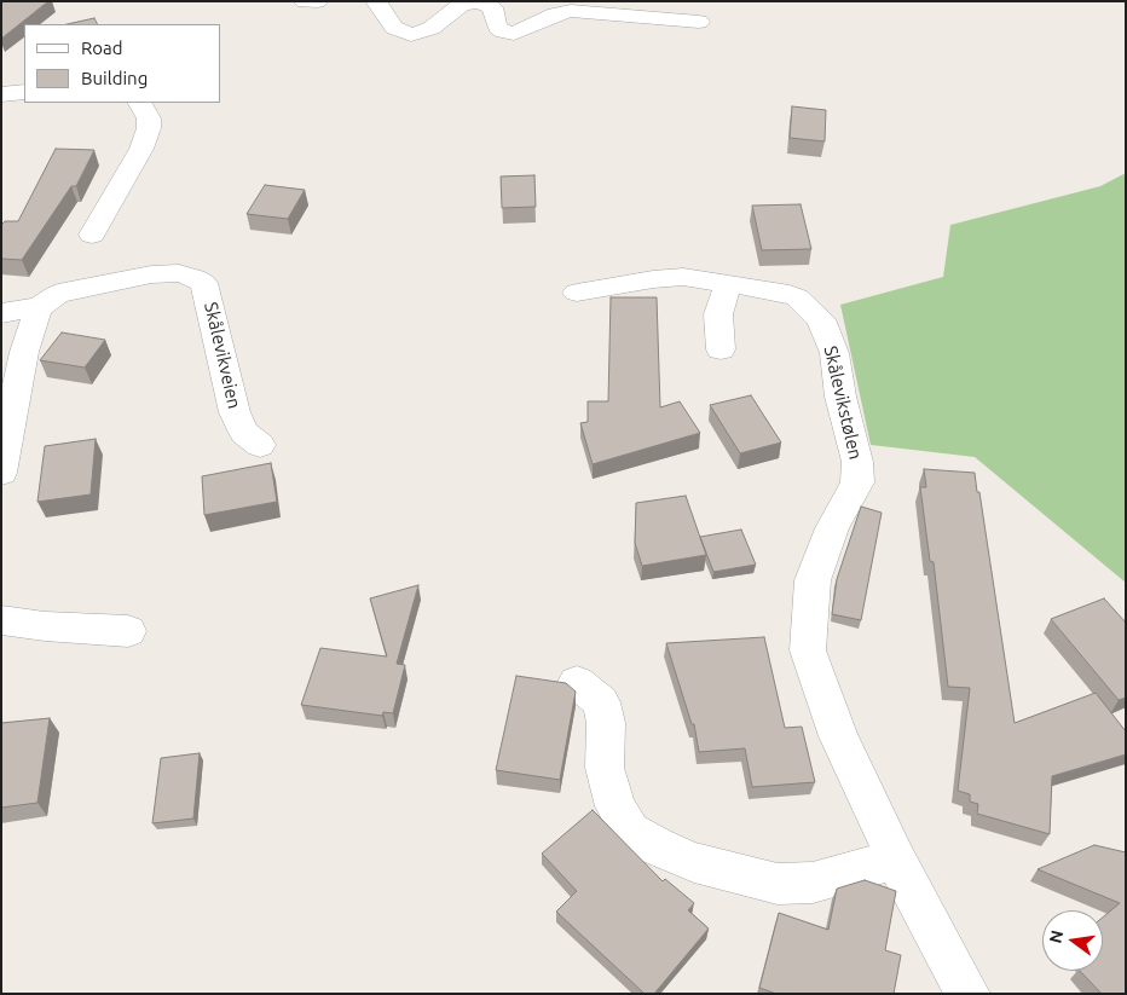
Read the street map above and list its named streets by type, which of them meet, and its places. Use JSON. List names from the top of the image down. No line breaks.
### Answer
{"streets":{"street":["Skålevikveien","Skålevikstølen"]},"legend":["Road","Building"],"north":"left"}
